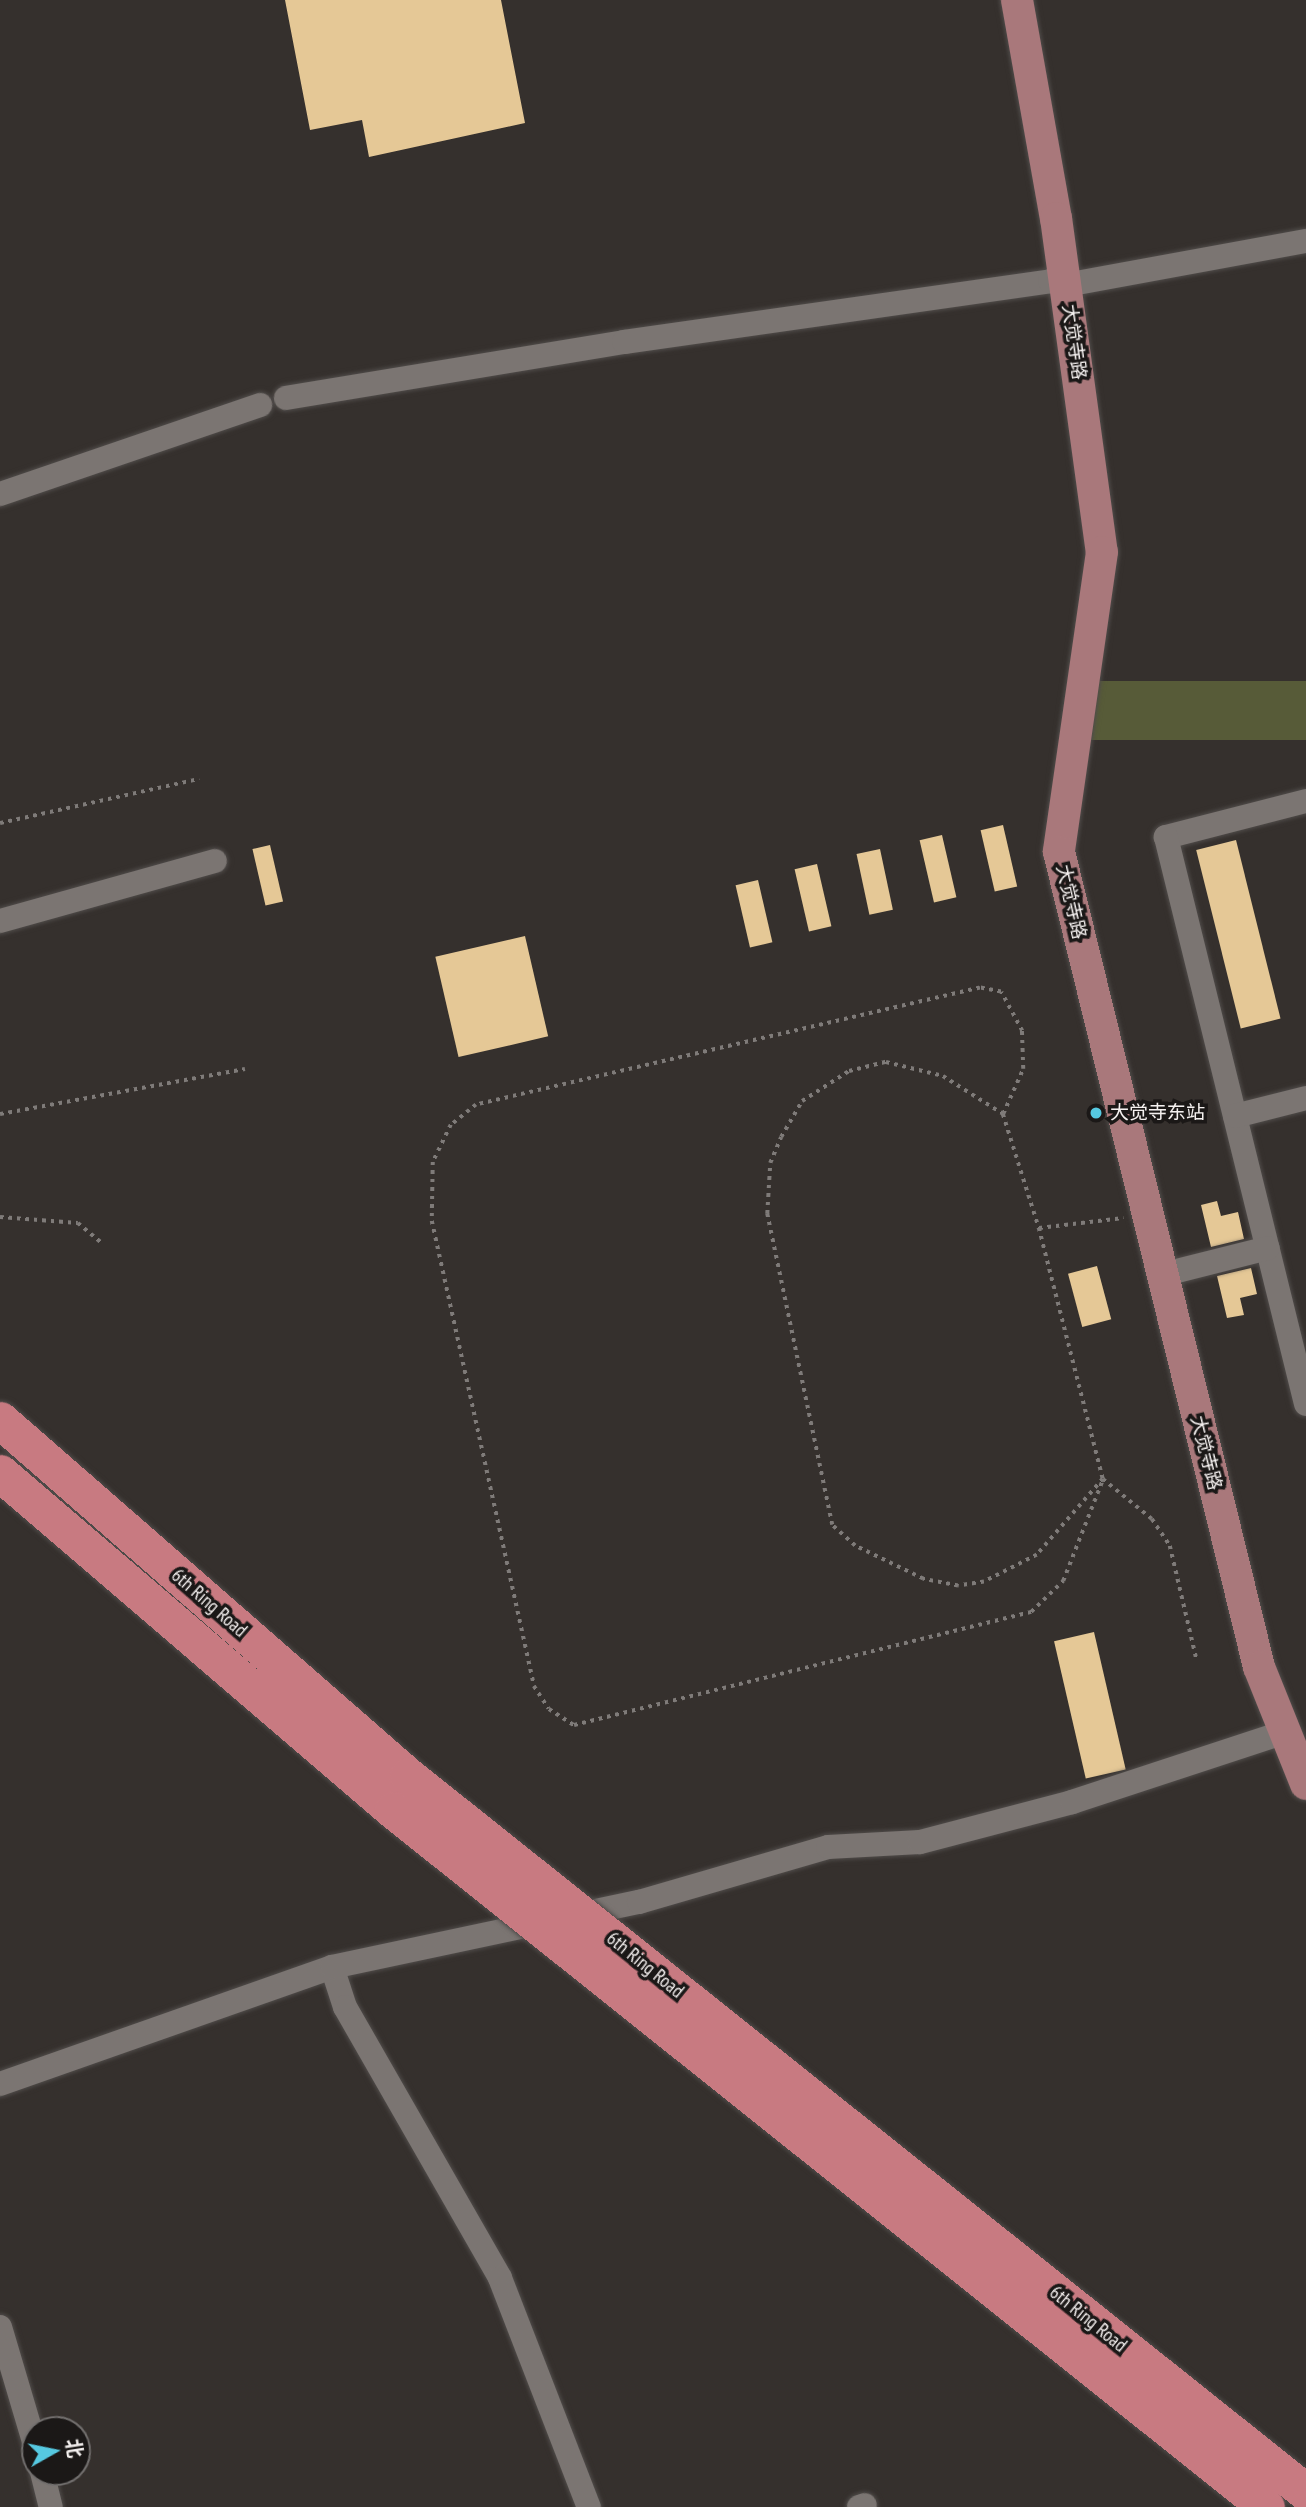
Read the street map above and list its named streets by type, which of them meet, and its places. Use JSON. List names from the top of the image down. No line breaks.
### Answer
{"streets":{"highway":["6th Ring Road"],"main road":["大觉寺路"]},"places":["大觉寺东站"],"north":"right"}
